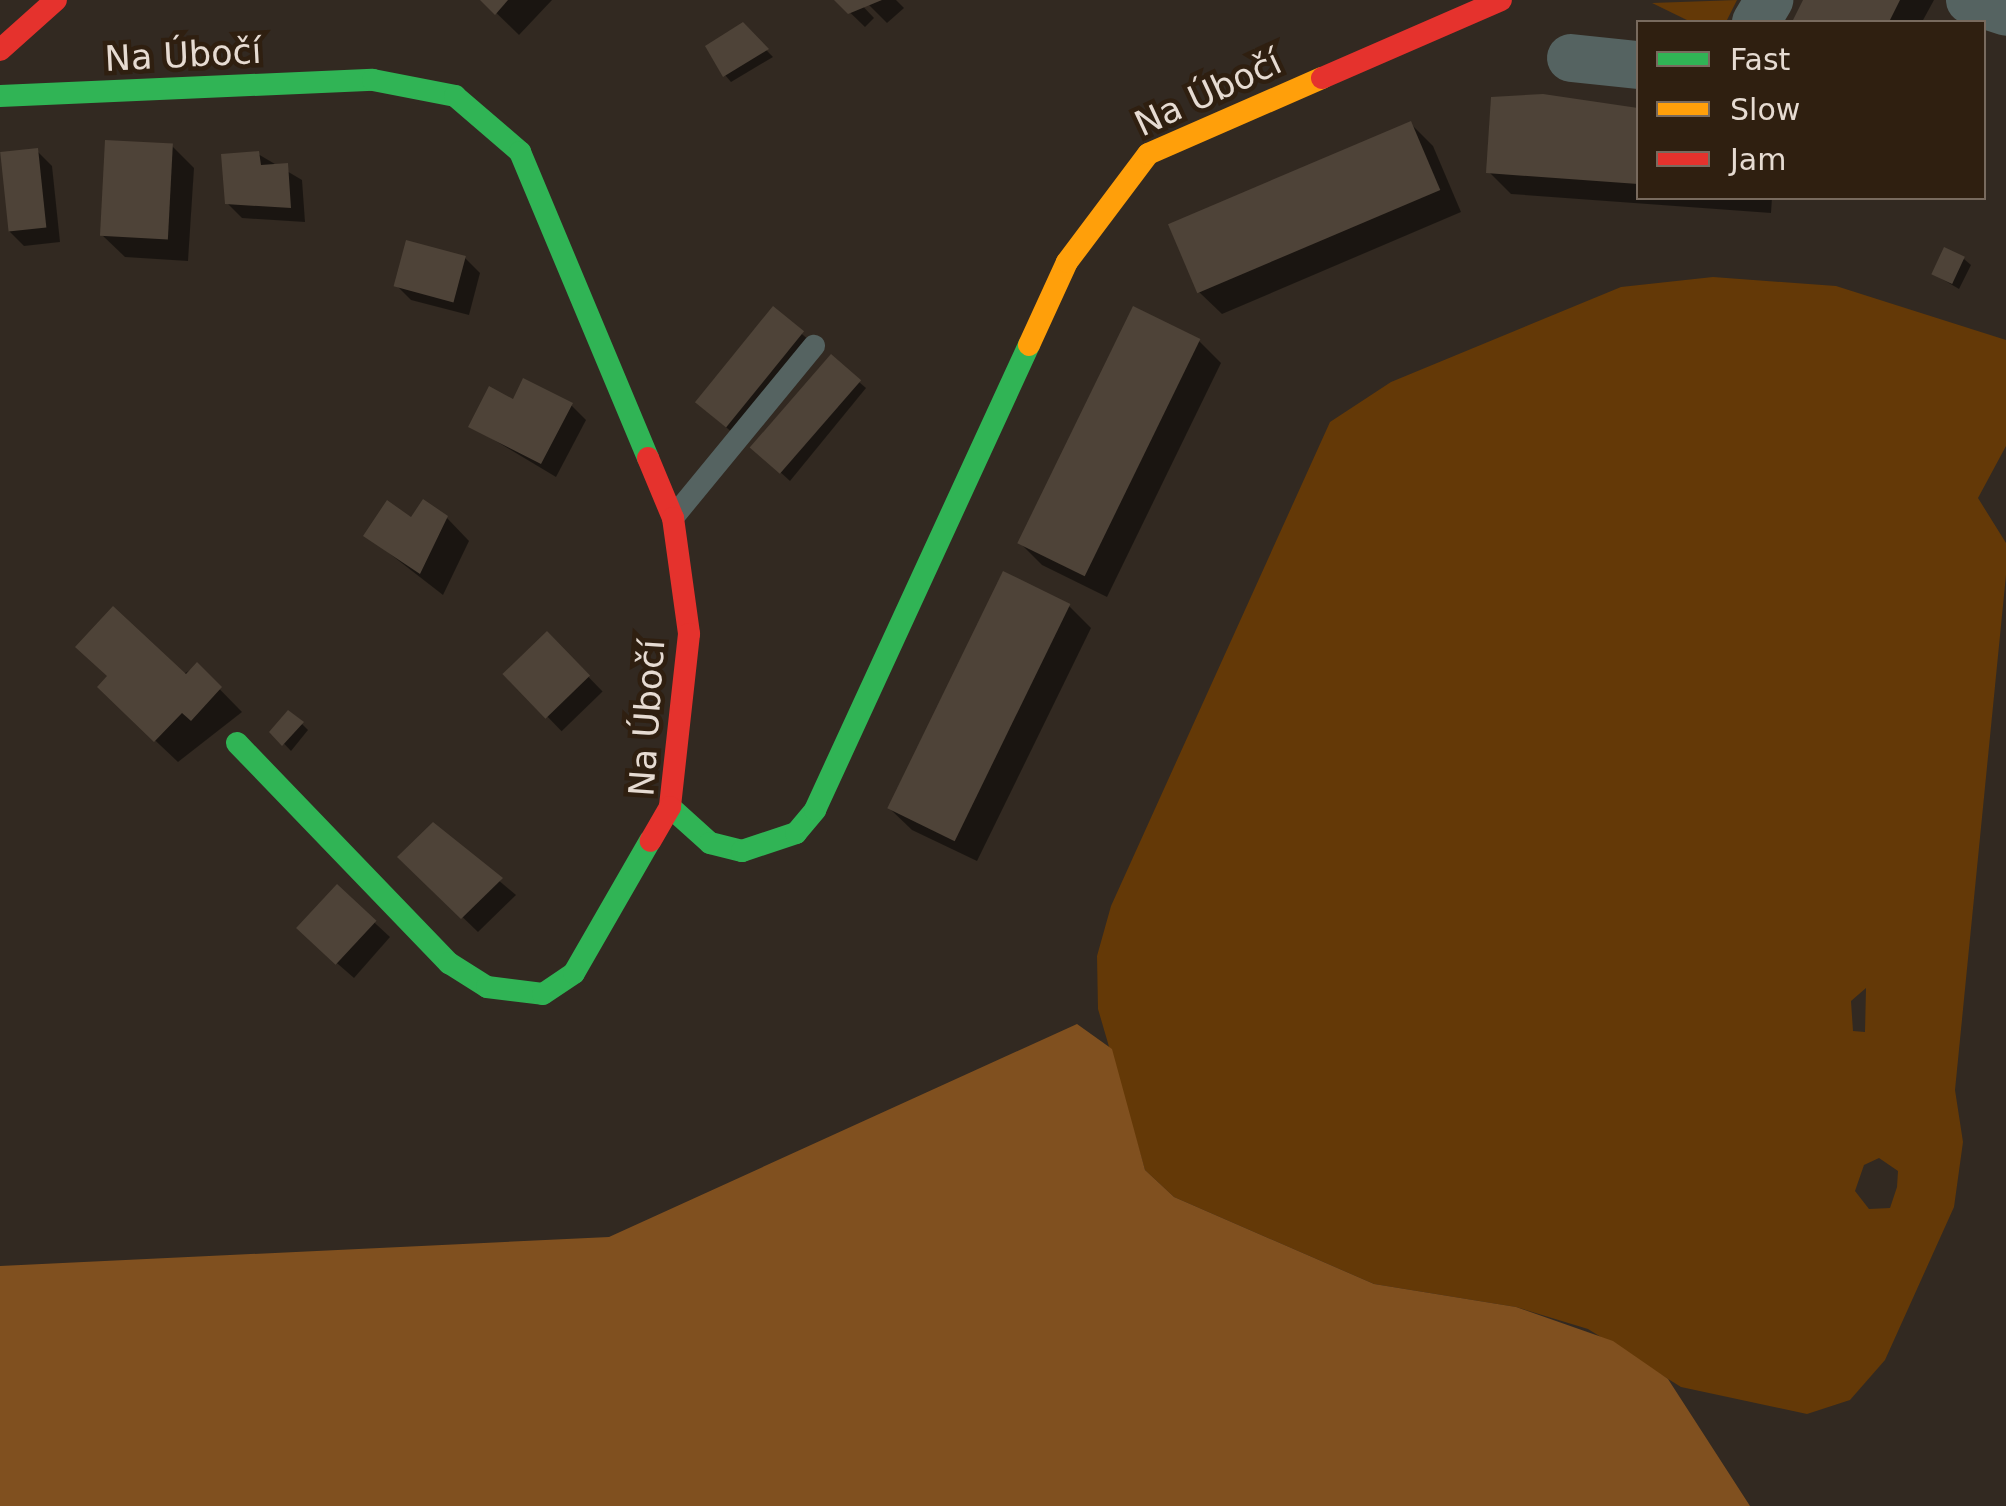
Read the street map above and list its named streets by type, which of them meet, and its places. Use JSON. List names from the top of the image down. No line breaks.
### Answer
{"streets":{"street":["Na Úbočí"]},"legend":["Fast","Slow","Jam"]}
